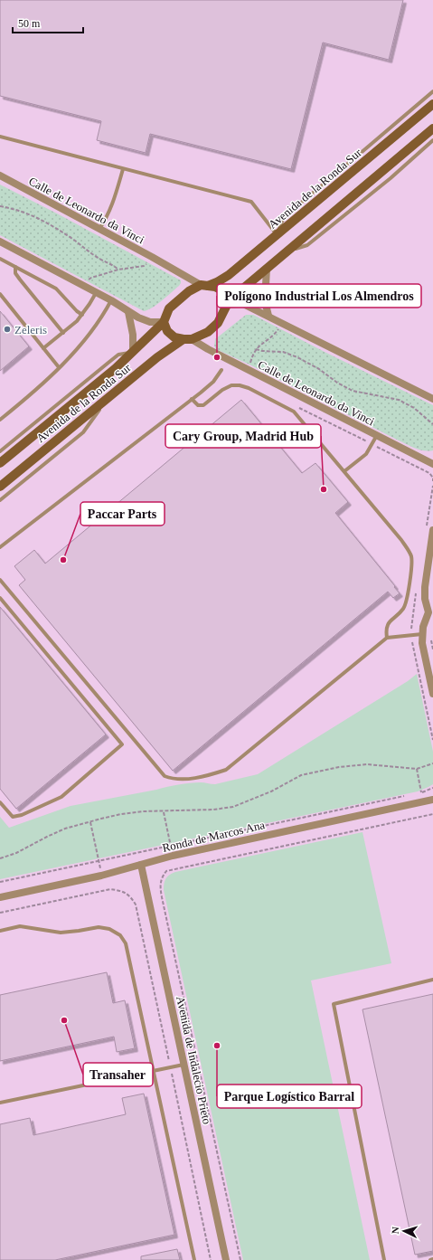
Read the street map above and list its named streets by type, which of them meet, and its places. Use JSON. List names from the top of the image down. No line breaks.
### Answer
{"streets":{"main road":["Avenida de la Ronda Sur"],"street":["Calle de Leonardo da Vinci","Ronda de Marcos Ana","Avenida de Indalecio Prieto"]},"crossings":[["Avenida de la Ronda Sur","Calle de Leonardo da Vinci"],["Ronda de Marcos Ana","Avenida de Indalecio Prieto"]],"places":["Zeleris","Polígono Industrial Los Almendros","Cary Group, Madrid Hub","Paccar Parts","Transaher","Parque Logístico Barral"],"scale_bar":"50 m","north":"left"}
